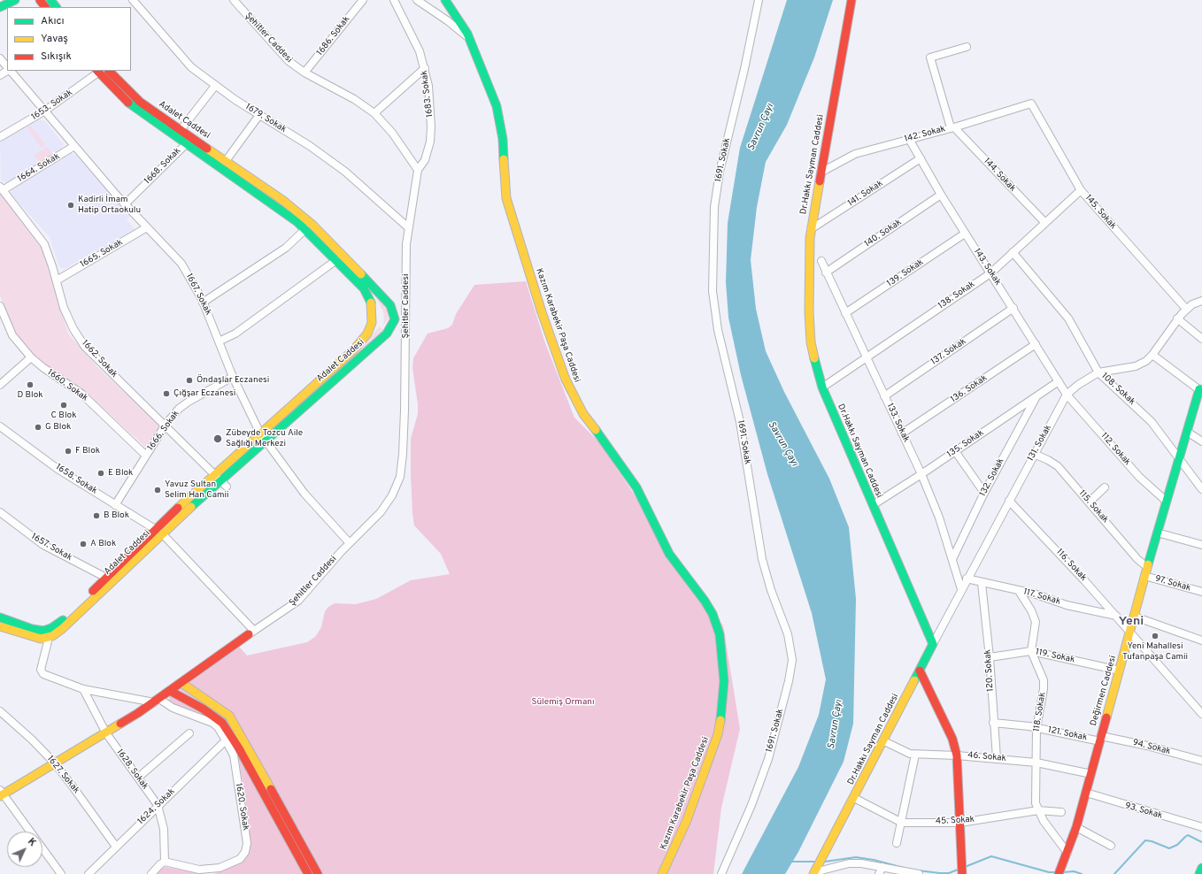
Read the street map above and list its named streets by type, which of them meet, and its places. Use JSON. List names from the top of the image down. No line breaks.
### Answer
{"streets":{"street":["1686. Sokak","Şehitler Caddesi","1683. Sokak","1653. Sokak","1679. Sokak","Adalet Caddesi","142. Sokak","1691. Sokak","Dr.Hakkı Sayman Caddesi","1668. Sokak","1664. Sokak","144. Sokak","141. Sokak","145. Sokak","140. Sokak","1665. Sokak","143. Sokak","139. Sokak","1667. Sokak","138. Sokak","Kazım Karabekir Paşa Caddesi","137. Sokak","1662. Sokak","1660. Sokak","136. Sokak","108. Sokak","133. Sokak","1666. Sokak","131. Sokak","135. Sokak","112. Sokak","132. Sokak","1658. Sokak","115. Sokak","1657. Sokak","116. Sokak","97. Sokak","117. Sokak","119. Sokak","120. Sokak","Değirmen Caddesi","118. Sokak","121. Sokak","94. Sokak","46. Sokak","1628. Sokak","1627. Sokak","1624. Sokak","1620. Sokak","93. Sokak","45. Sokak"]},"crossings":[["1686. Sokak","Şehitler Caddesi"],["Şehitler Caddesi","1683. Sokak"],["Şehitler Caddesi","1679. Sokak"],["Şehitler Caddesi","1667. Sokak"],["Şehitler Caddesi","1658. Sokak"],["1653. Sokak","1667. Sokak"],["Adalet Caddesi","1667. Sokak"],["Adalet Caddesi","1662. Sokak"],["Adalet Caddesi","1658. Sokak"],["142. Sokak","Dr.Hakkı Sayman Caddesi"],["142. Sokak","144. Sokak"],["142. Sokak","145. Sokak"],["142. Sokak","143. Sokak"],["Dr.Hakkı Sayman Caddesi","141. Sokak"],["Dr.Hakkı Sayman Caddesi","138. Sokak"],["Dr.Hakkı Sayman Caddesi","131. Sokak"],["Dr.Hakkı Sayman Caddesi","135. Sokak"],["Dr.Hakkı Sayman Caddesi","46. Sokak"],["Dr.Hakkı Sayman Caddesi","45. Sokak"],["1668. Sokak","1667. Sokak"],["1664. Sokak","1667. Sokak"],["1664. Sokak","1662. Sokak"],["144. Sokak","138. Sokak"],["141. Sokak","143. Sokak"],["145. Sokak","138. Sokak"],["145. Sokak","131. Sokak"],["140. Sokak","143. Sokak"],["140. Sokak","133. Sokak"],["1665. Sokak","1667. Sokak"],["1665. Sokak","1662. Sokak"],["143. Sokak","139. Sokak"],["143. Sokak","138. Sokak"],["143. Sokak","137. Sokak"],["143. Sokak","136. Sokak"],["143. Sokak","131. Sokak"],["143. Sokak","135. Sokak"],["143. Sokak","112. Sokak"],["139. Sokak","133. Sokak"],["1667. Sokak","1666. Sokak"],["138. Sokak","108. Sokak"],["138. Sokak","133. Sokak"],["137. Sokak","133. Sokak"],["1662. Sokak","1666. Sokak"],["1660. Sokak","1666. Sokak"],["136. Sokak","133. Sokak"],["108. Sokak","131. Sokak"],["108. Sokak","Değirmen Caddesi"],["133. Sokak","131. Sokak"],["133. Sokak","135. Sokak"],["133. Sokak","132. Sokak"],["1666. Sokak","1658. Sokak"],["131. Sokak","112. Sokak"],["131. Sokak","115. Sokak"],["131. Sokak","116. Sokak"],["131. Sokak","117. Sokak"],["135. Sokak","132. Sokak"],["112. Sokak","Değirmen Caddesi"],["115. Sokak","Değirmen Caddesi"],["116. Sokak","117. Sokak"],["116. Sokak","Değirmen Caddesi"],["97. Sokak","Değirmen Caddesi"],["117. Sokak","120. Sokak"],["119. Sokak","120. Sokak"],["119. Sokak","Değirmen Caddesi"],["119. Sokak","118. Sokak"],["120. Sokak","121. Sokak"],["120. Sokak","46. Sokak"],["Değirmen Caddesi","118. Sokak"],["Değirmen Caddesi","121. Sokak"],["Değirmen Caddesi","94. Sokak"],["Değirmen Caddesi","46. Sokak"],["Değirmen Caddesi","93. Sokak"],["118. Sokak","121. Sokak"],["118. Sokak","46. Sokak"],["118. Sokak","45. Sokak"],["121. Sokak","94. Sokak"],["1628. Sokak","1624. Sokak"],["1628. Sokak","1620. Sokak"],["1627. Sokak","1624. Sokak"],["1624. Sokak","1620. Sokak"]],"districts":["Yeni"],"water":["Savrun Çayı"],"parks":["Sülemiş Ormanı"],"places":["Kadirli İmam Hatip Ortaokulu","Öndaşlar Eczanesi","D Blok","Çığşar Eczanesi","C Blok","G Blok","Zübeyde Tozcu Aile Sağlığı Merkezi","F Blok","E Blok","Yavuz Sultan Selim Han Camii","B Blok","A Blok","Yeni Mahallesi Tufanpaşa Camii"],"legend":["Akıcı","Yavaş","Sıkışık"],"north":"top right"}
